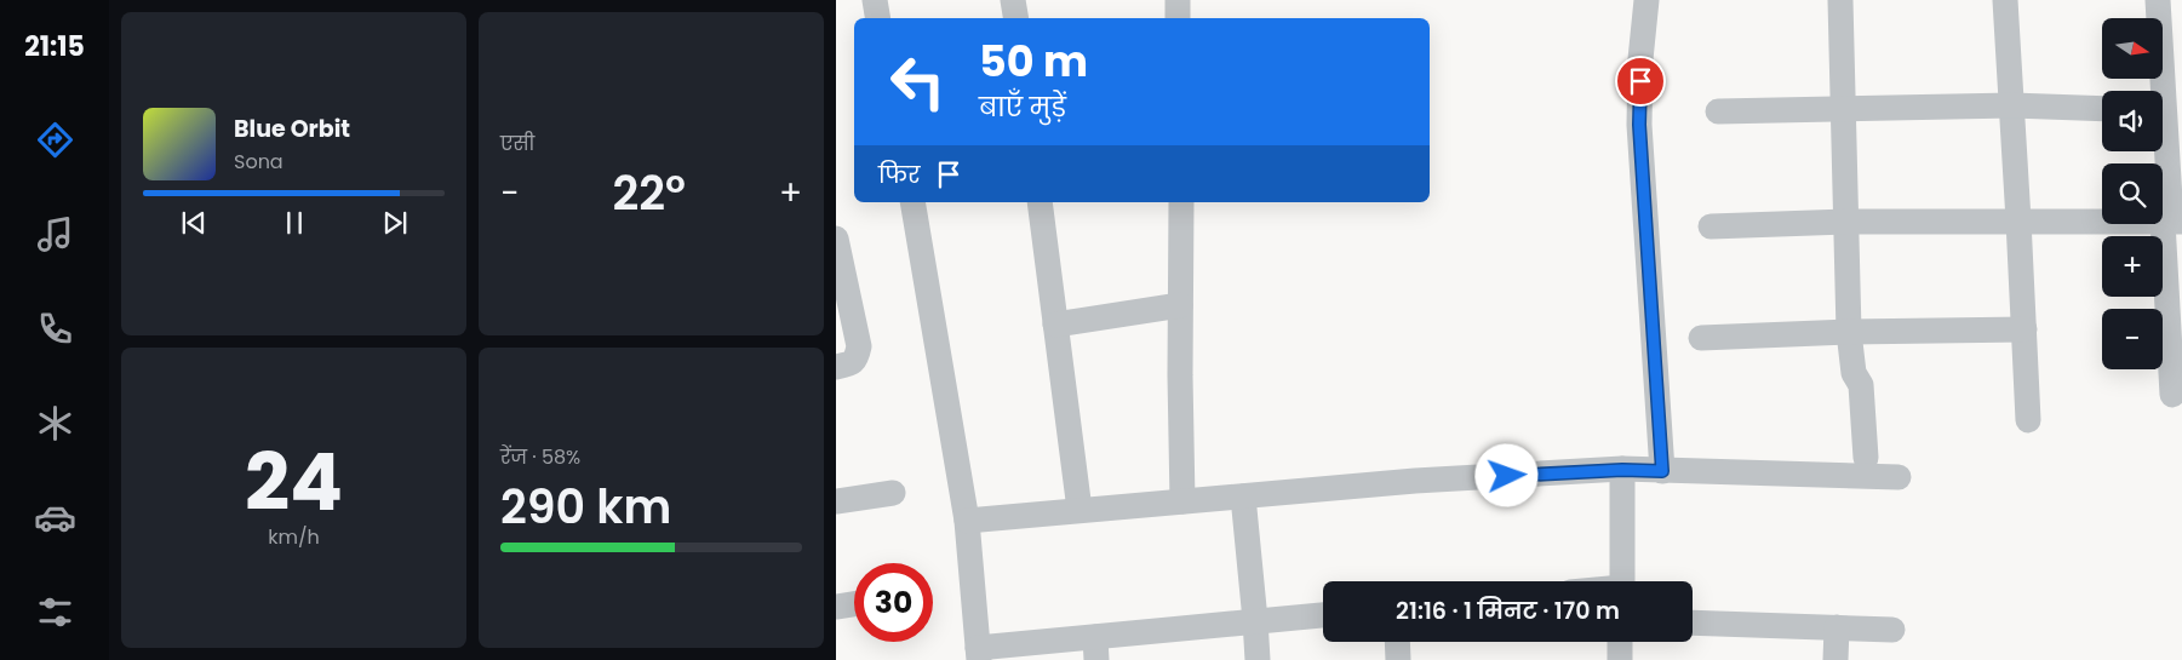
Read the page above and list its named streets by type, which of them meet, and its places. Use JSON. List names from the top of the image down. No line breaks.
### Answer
{"north":"right","page":{"tabs":"21:15","tile":["एसी",["24","km/h"],["रेंज · 58%","290 km"]],"map_buttons":["+","−"],"turn":["50 m","बाएँ मुड़ें"],"song":["Blue Orbit","Sona"],"then":"फिर","heat":["−","22°","+"],"limit":"30","trip":"21:16 · 1 मिनट · 170 m"}}
